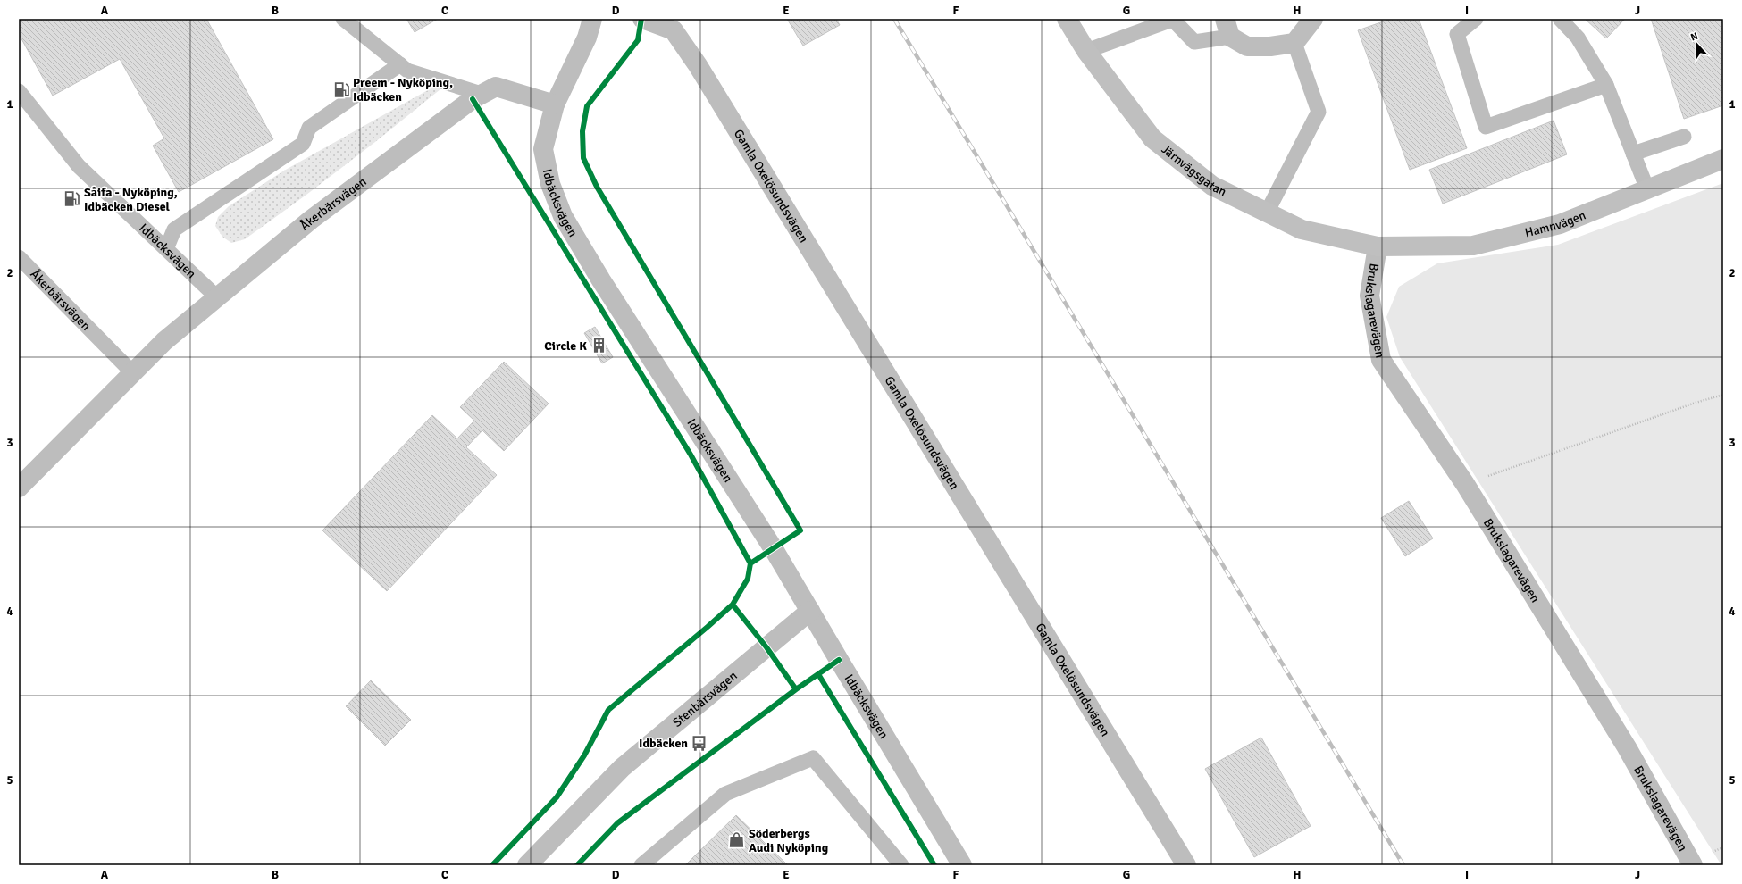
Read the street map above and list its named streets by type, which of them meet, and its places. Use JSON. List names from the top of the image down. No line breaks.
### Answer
{"streets":{"main road":["Järnvägsgatan","Hamnvägen"],"street":["Gamla Oxelösundsvägen","Idbäcksvägen","Åkerbärsvägen","Brukslagarevägen","Stenbärsvägen"]},"crossings":[["Järnvägsgatan","Hamnvägen"],["Järnvägsgatan","Brukslagarevägen"],["Idbäcksvägen","Åkerbärsvägen"],["Idbäcksvägen","Stenbärsvägen"],["Hamnvägen","Brukslagarevägen"]],"places":{"fuel station":["Preem - Nyköping, Idbäcken","Såifa - Nyköping, Idbäcken Diesel"],"building":["Circle K"],"bus stop":["Idbäcken"],"shop":["Söderbergs Audi Nyköping"]},"north":"top","grid":{"columns":["A","B","C","D","E","F","G","H","I","J"],"rows":["1","2","3","4","5"]}}
